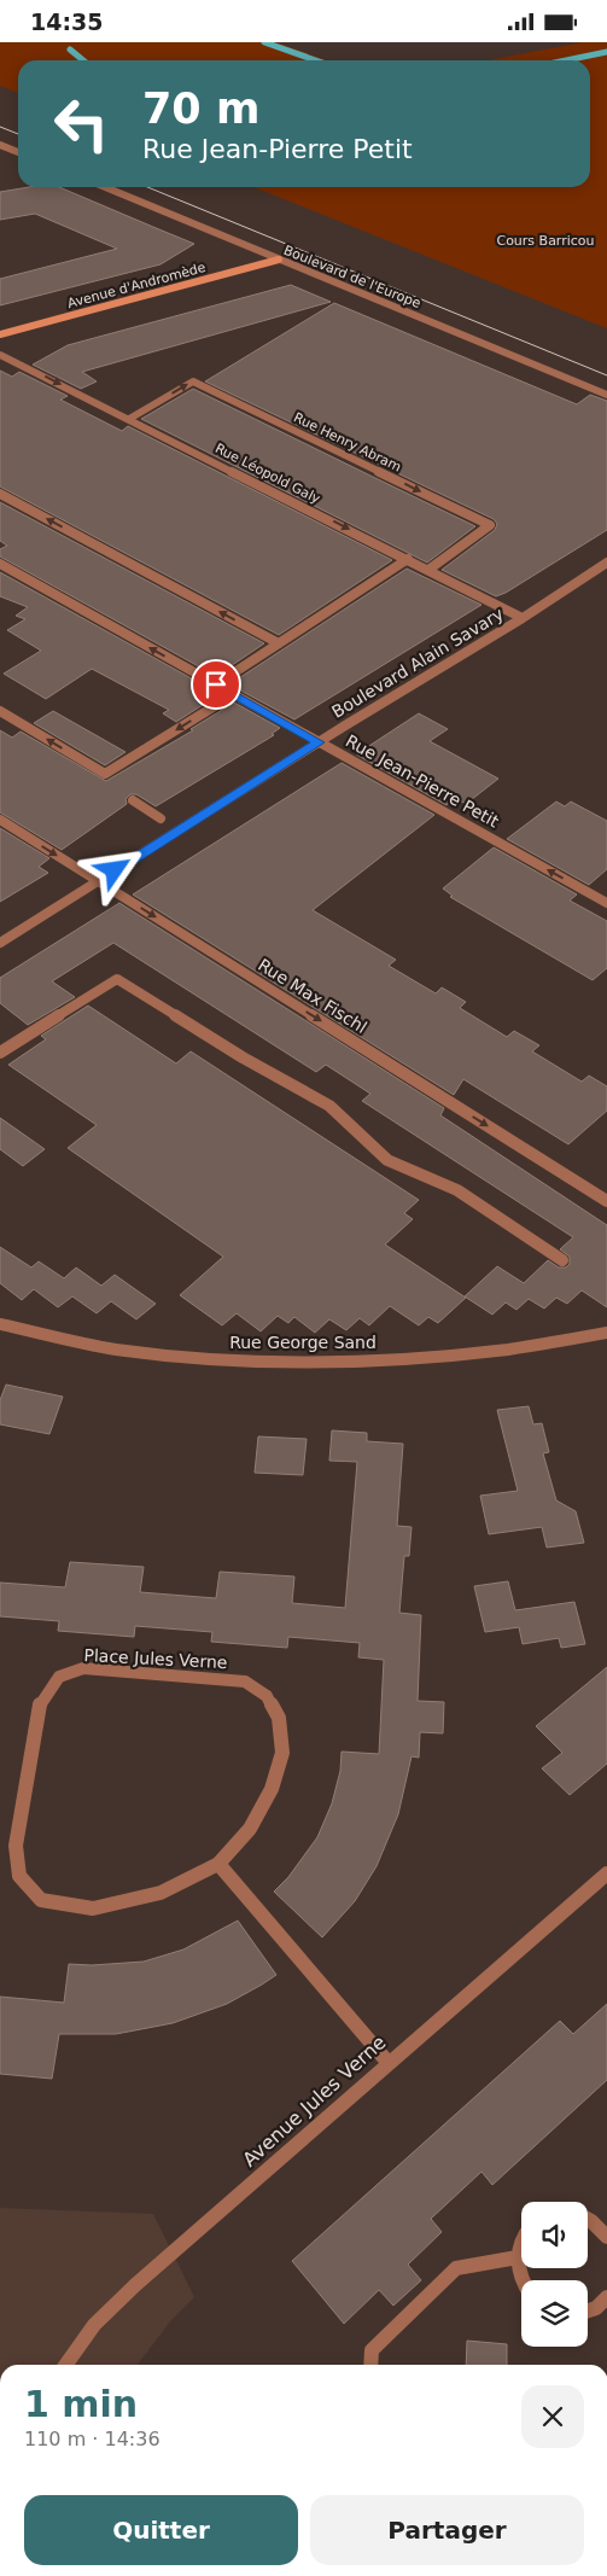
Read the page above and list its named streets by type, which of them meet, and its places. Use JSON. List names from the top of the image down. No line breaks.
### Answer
{"streets":{"street":["Boulevard de l'Europe","Avenue d'Andromède","Rue Henry Abram","Rue Léopold Galy","Boulevard Alain Savary","Rue Jean-Pierre Petit","Rue Max Fischl","Rue George Sand","Place Jules Verne","Avenue Jules Verne"]},"crossings":[["Boulevard de l'Europe","Avenue d'Andromède"],["Rue Henry Abram","Rue Léopold Galy"],["Rue Léopold Galy","Boulevard Alain Savary"],["Boulevard Alain Savary","Rue Jean-Pierre Petit"],["Boulevard Alain Savary","Rue Max Fischl"]],"one_way":["Rue Léopold Galy","Rue Max Fischl"],"parks":["Cours Barricou"],"page":{"status":"14:35","turn":["70 m","Rue Jean-Pierre Petit"],"heading":["1 min","110 m · 14:36"],"buttons":["Quitter","Partager"]}}
